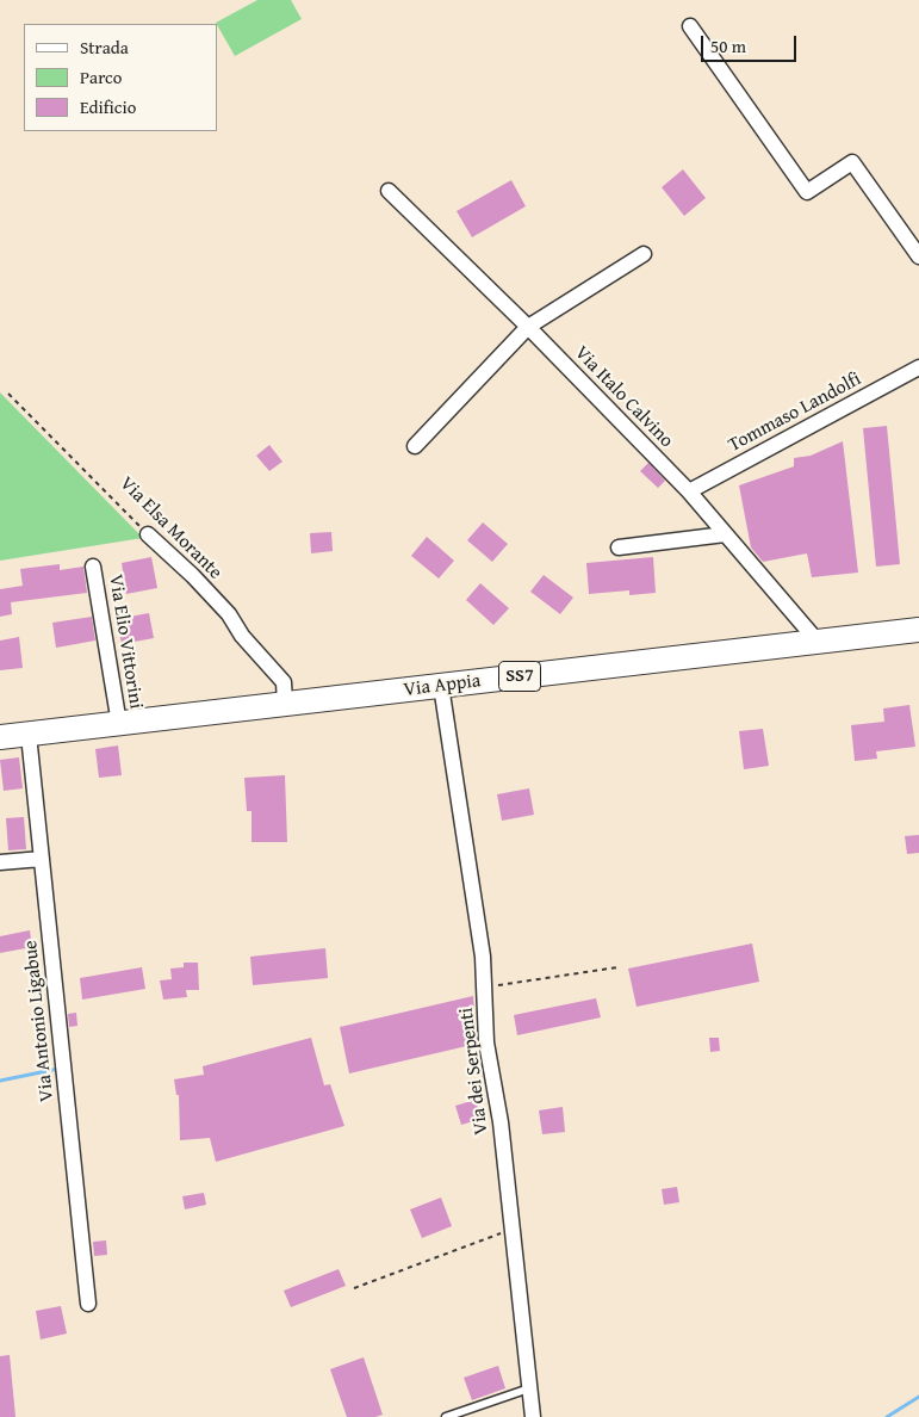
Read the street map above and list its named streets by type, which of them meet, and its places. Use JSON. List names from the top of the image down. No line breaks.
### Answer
{"streets":{"main road":["SS7","Via Appia"],"street":["Via Italo Calvino","Tommaso Landolfi","Via Elsa Morante","Via Elio Vittorini","Via Antonio Ligabue","Via dei Serpenti"]},"crossings":[["Via Italo Calvino","Tommaso Landolfi"],["Via Italo Calvino","Via Appia"],["Via Elsa Morante","Via Appia"],["Via Elio Vittorini","Via Appia"],["Via Appia","Via Antonio Ligabue"],["Via Appia","Via dei Serpenti"]],"legend":["Strada","Parco","Edificio"],"scale_bar":"50 m"}
